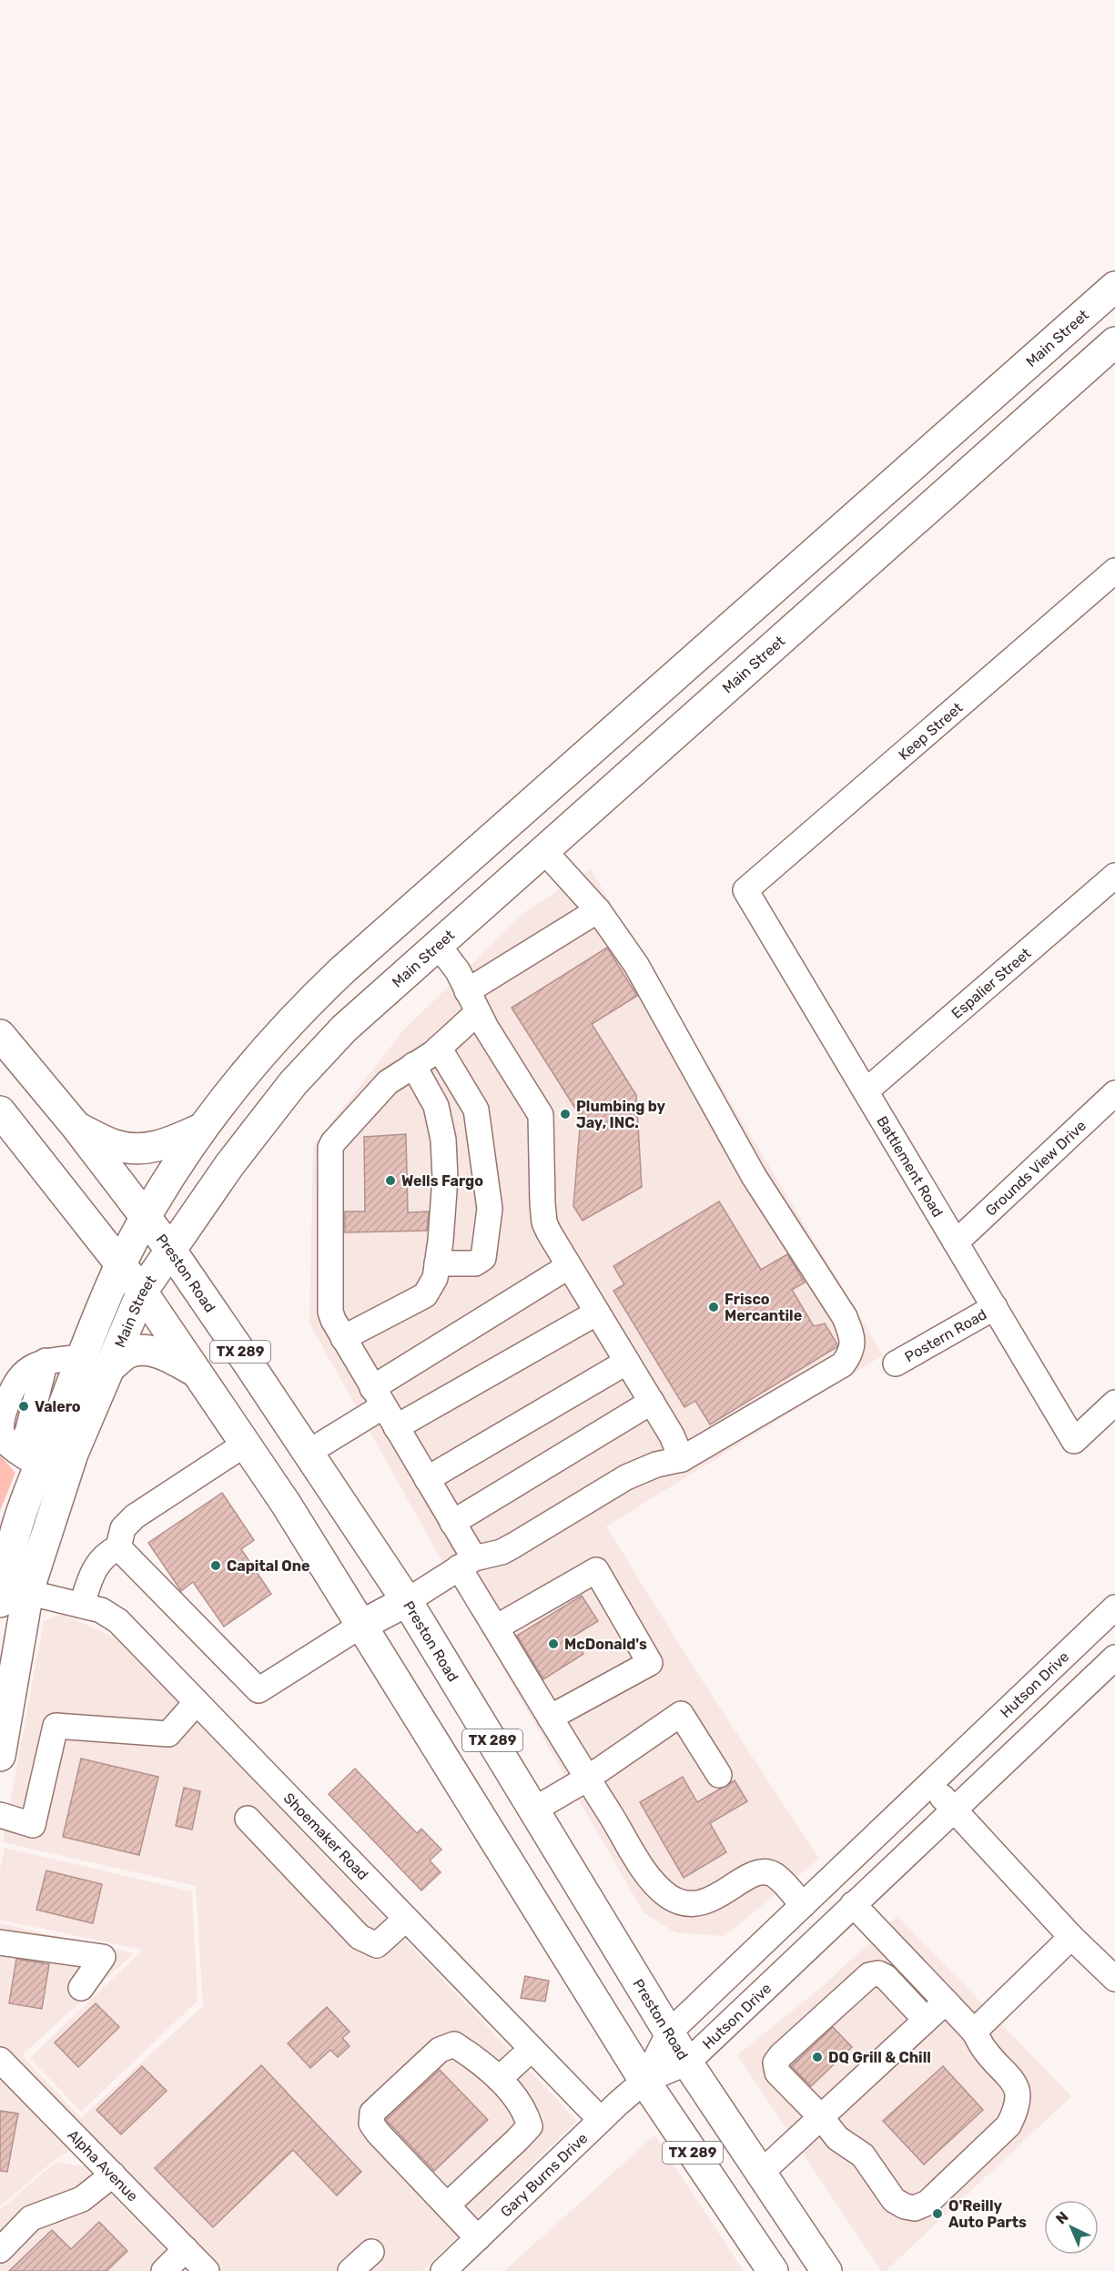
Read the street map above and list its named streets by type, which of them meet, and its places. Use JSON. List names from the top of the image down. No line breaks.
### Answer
{"streets":{"main road":["Main Street","Preston Road","TX 289"],"street":["Keep Street","Espalier Street","Battlement Road","Grounds View Drive","Postern Road","Hutson Drive","Shoemaker Road","Alpha Avenue","Gary Burns Drive"]},"crossings":[["Main Street","Preston Road"],["Main Street","TX 289"],["Main Street","Shoemaker Road"],["Keep Street","Battlement Road"],["Espalier Street","Battlement Road"],["Battlement Road","Grounds View Drive"],["Battlement Road","Postern Road"],["Preston Road","Hutson Drive"],["TX 289","Hutson Drive"],["TX 289","Gary Burns Drive"],["Hutson Drive","Gary Burns Drive"],["Shoemaker Road","Gary Burns Drive"]],"places":["Plumbing by Jay, INC.","Wells Fargo","Frisco Mercantile","Valero","Capital One","McDonald's","DQ Grill & Chill","O'Reilly Auto Parts"],"north":"top left"}
